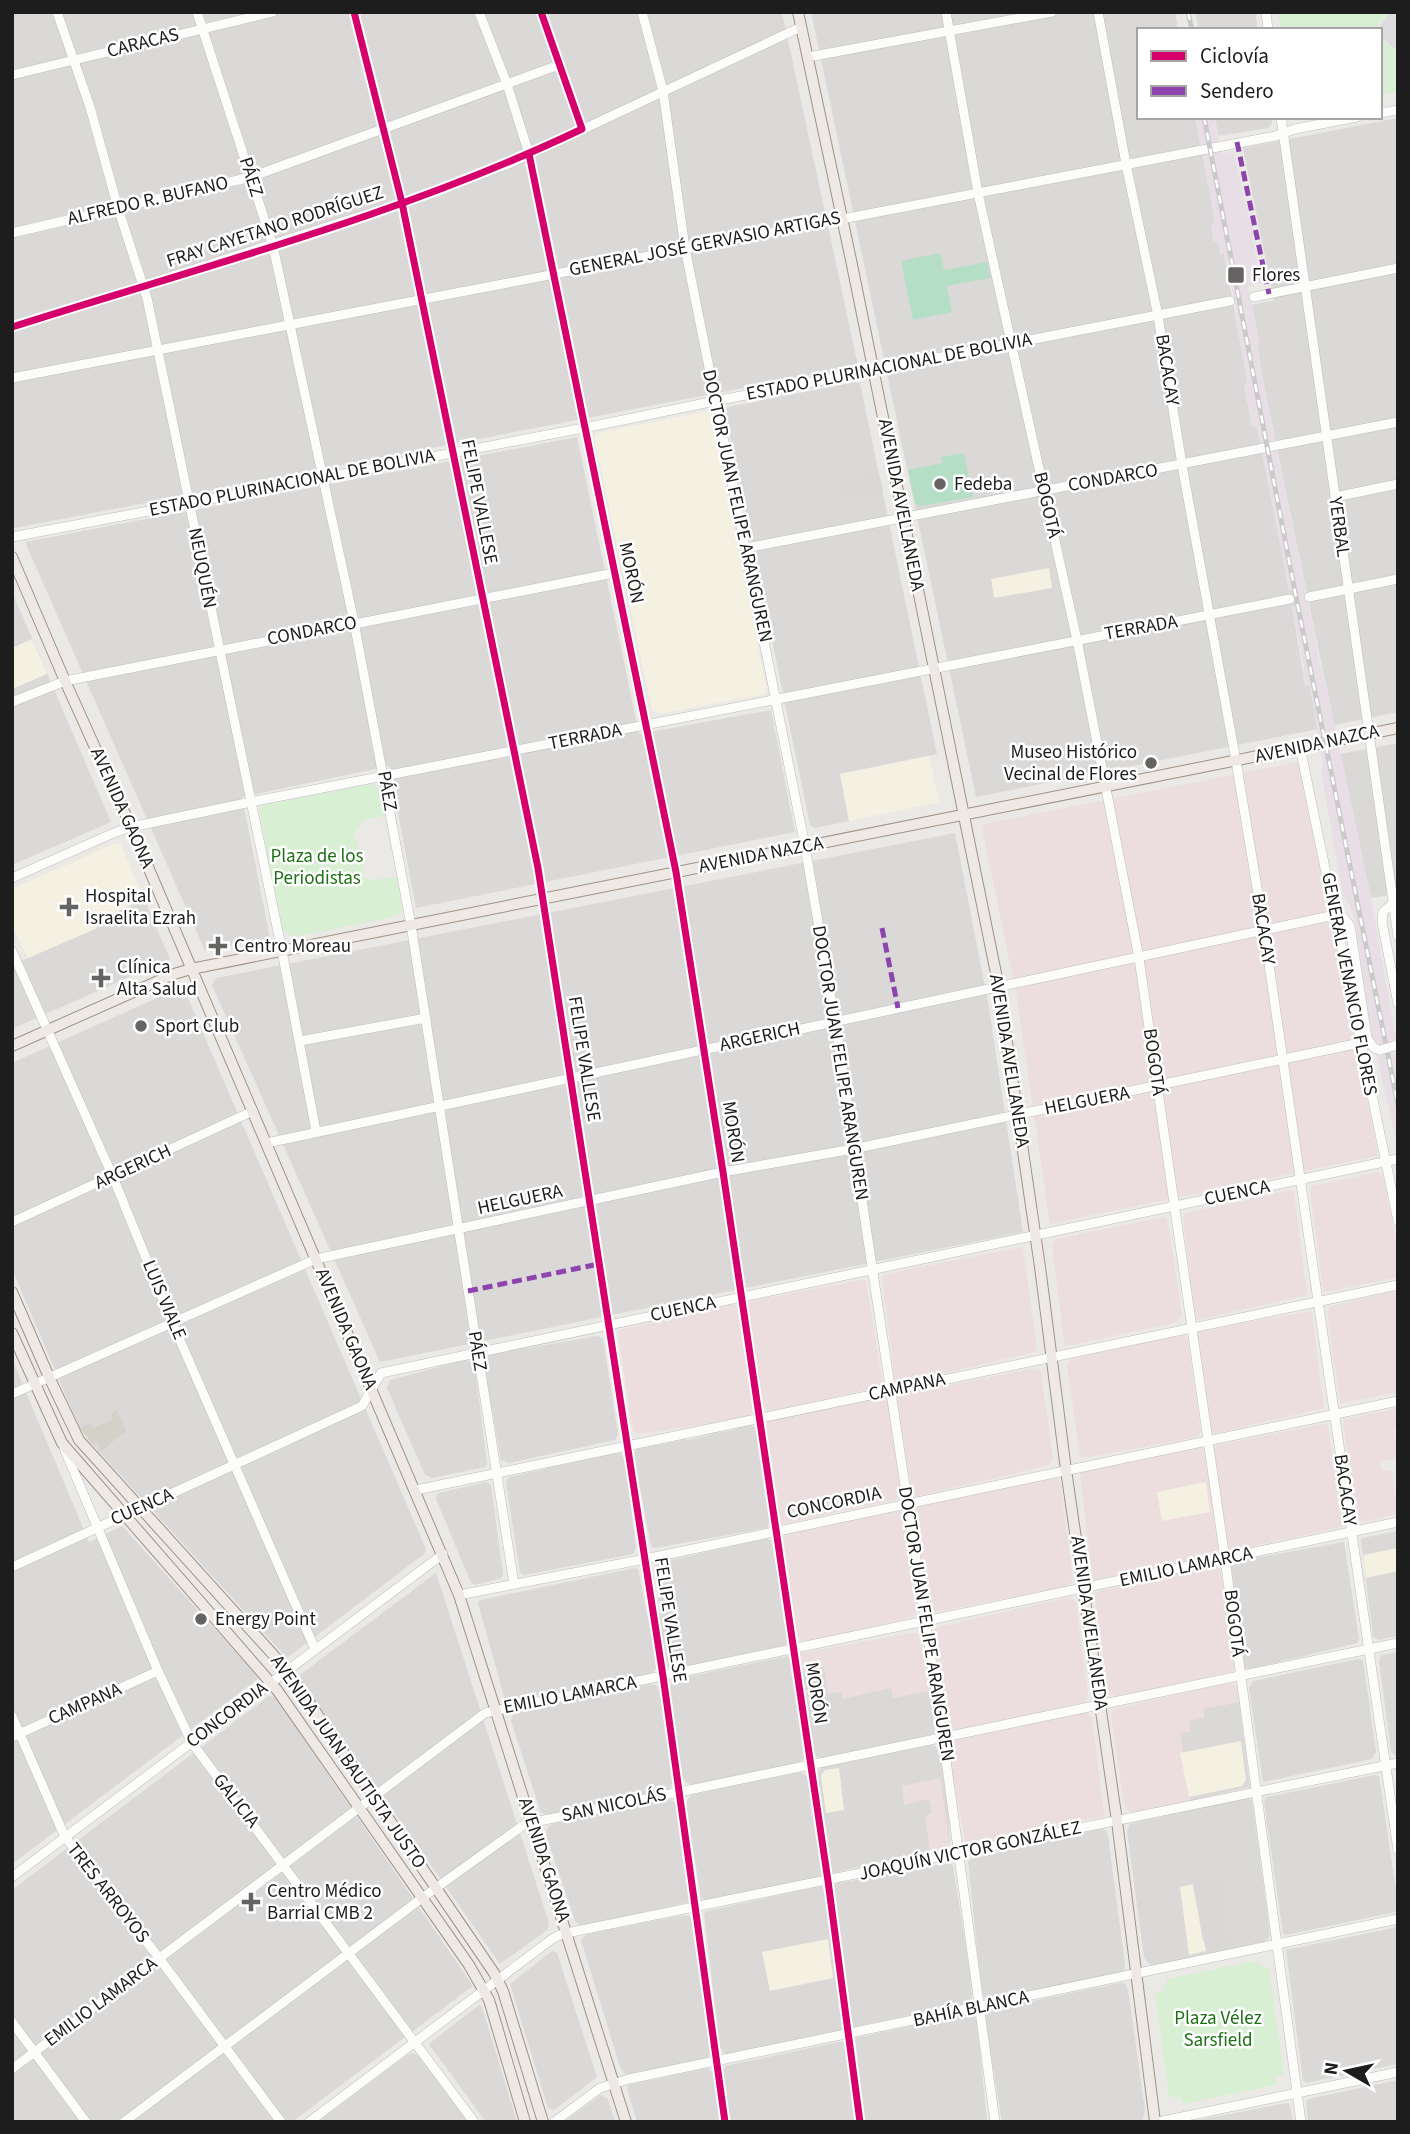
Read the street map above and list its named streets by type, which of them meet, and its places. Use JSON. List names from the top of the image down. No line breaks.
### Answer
{"streets":{"main road":["AVENIDA AVELLANEDA","AVENIDA NAZCA","AVENIDA GAONA","AVENIDA JUAN BAUTISTA JUSTO"],"street":["CARACAS","PÁEZ","ALFREDO R. BUFANO","FRAY CAYETANO RODRÍGUEZ","GENERAL JOSÉ GERVASIO ARTIGAS","ESTADO PLURINACIONAL DE BOLIVIA","BACACAY","CONDARCO","FELIPE VALLESE","BOGOTÁ","DOCTOR JUAN FELIPE ARANGUREN","YERBAL","NEUQUÉN","MORÓN","TERRADA","GENERAL VENANCIO FLORES","ARGERICH","HELGUERA","CUENCA","LUIS VIALE","CAMPANA","CONCORDIA","EMILIO LAMARCA","GALICIA","SAN NICOLÁS","JOAQUÍN VICTOR GONZÁLEZ","TRES ARROYOS","BAHÍA BLANCA"]},"crossings":[["CARACAS","PÁEZ"],["CARACAS","NEUQUÉN"],["PÁEZ","ALFREDO R. BUFANO"],["PÁEZ","FRAY CAYETANO RODRÍGUEZ"],["PÁEZ","GENERAL JOSÉ GERVASIO ARTIGAS"],["PÁEZ","ESTADO PLURINACIONAL DE BOLIVIA"],["PÁEZ","CONDARCO"],["PÁEZ","TERRADA"],["PÁEZ","AVENIDA NAZCA"],["PÁEZ","ARGERICH"],["PÁEZ","HELGUERA"],["PÁEZ","CUENCA"],["PÁEZ","CAMPANA"],["PÁEZ","CONCORDIA"],["ALFREDO R. BUFANO","FELIPE VALLESE"],["ALFREDO R. BUFANO","NEUQUÉN"],["ALFREDO R. BUFANO","MORÓN"],["FRAY CAYETANO RODRÍGUEZ","FELIPE VALLESE"],["FRAY CAYETANO RODRÍGUEZ","AVENIDA AVELLANEDA"],["FRAY CAYETANO RODRÍGUEZ","DOCTOR JUAN FELIPE ARANGUREN"],["FRAY CAYETANO RODRÍGUEZ","NEUQUÉN"],["FRAY CAYETANO RODRÍGUEZ","MORÓN"],["GENERAL JOSÉ GERVASIO ARTIGAS","BACACAY"],["GENERAL JOSÉ GERVASIO ARTIGAS","FELIPE VALLESE"],["GENERAL JOSÉ GERVASIO ARTIGAS","AVENIDA AVELLANEDA"],["GENERAL JOSÉ GERVASIO ARTIGAS","BOGOTÁ"],["GENERAL JOSÉ GERVASIO ARTIGAS","DOCTOR JUAN FELIPE ARANGUREN"],["GENERAL JOSÉ GERVASIO ARTIGAS","YERBAL"],["GENERAL JOSÉ GERVASIO ARTIGAS","NEUQUÉN"],["GENERAL JOSÉ GERVASIO ARTIGAS","MORÓN"],["ESTADO PLURINACIONAL DE BOLIVIA","BACACAY"],["ESTADO PLURINACIONAL DE BOLIVIA","FELIPE VALLESE"],["ESTADO PLURINACIONAL DE BOLIVIA","AVENIDA AVELLANEDA"],["ESTADO PLURINACIONAL DE BOLIVIA","BOGOTÁ"],["ESTADO PLURINACIONAL DE BOLIVIA","DOCTOR JUAN FELIPE ARANGUREN"],["ESTADO PLURINACIONAL DE BOLIVIA","NEUQUÉN"],["ESTADO PLURINACIONAL DE BOLIVIA","MORÓN"],["BACACAY","CONDARCO"],["BACACAY","TERRADA"],["BACACAY","AVENIDA NAZCA"],["BACACAY","ARGERICH"],["BACACAY","HELGUERA"],["BACACAY","CUENCA"],["BACACAY","CAMPANA"],["BACACAY","CONCORDIA"],["BACACAY","EMILIO LAMARCA"],["BACACAY","SAN NICOLÁS"],["BACACAY","JOAQUÍN VICTOR GONZÁLEZ"],["CONDARCO","FELIPE VALLESE"],["CONDARCO","AVENIDA AVELLANEDA"],["CONDARCO","BOGOTÁ"],["CONDARCO","DOCTOR JUAN FELIPE ARANGUREN"],["CONDARCO","YERBAL"],["CONDARCO","NEUQUÉN"],["CONDARCO","MORÓN"],["CONDARCO","AVENIDA GAONA"],["FELIPE VALLESE","TERRADA"],["FELIPE VALLESE","AVENIDA NAZCA"],["FELIPE VALLESE","ARGERICH"],["FELIPE VALLESE","HELGUERA"],["FELIPE VALLESE","CUENCA"],["FELIPE VALLESE","CAMPANA"],["FELIPE VALLESE","CONCORDIA"],["FELIPE VALLESE","EMILIO LAMARCA"],["FELIPE VALLESE","SAN NICOLÁS"],["FELIPE VALLESE","JOAQUÍN VICTOR GONZÁLEZ"],["FELIPE VALLESE","BAHÍA BLANCA"],["AVENIDA AVELLANEDA","TERRADA"],["AVENIDA AVELLANEDA","AVENIDA NAZCA"],["AVENIDA AVELLANEDA","ARGERICH"],["AVENIDA AVELLANEDA","HELGUERA"],["AVENIDA AVELLANEDA","CUENCA"],["AVENIDA AVELLANEDA","CAMPANA"],["AVENIDA AVELLANEDA","CONCORDIA"],["AVENIDA AVELLANEDA","EMILIO LAMARCA"],["AVENIDA AVELLANEDA","SAN NICOLÁS"],["AVENIDA AVELLANEDA","JOAQUÍN VICTOR GONZÁLEZ"],["AVENIDA AVELLANEDA","BAHÍA BLANCA"],["BOGOTÁ","TERRADA"],["BOGOTÁ","AVENIDA NAZCA"],["BOGOTÁ","ARGERICH"],["BOGOTÁ","HELGUERA"],["BOGOTÁ","CUENCA"],["BOGOTÁ","CAMPANA"],["BOGOTÁ","CONCORDIA"],["BOGOTÁ","EMILIO LAMARCA"],["BOGOTÁ","SAN NICOLÁS"],["BOGOTÁ","JOAQUÍN VICTOR GONZÁLEZ"],["BOGOTÁ","BAHÍA BLANCA"],["DOCTOR JUAN FELIPE ARANGUREN","TERRADA"],["DOCTOR JUAN FELIPE ARANGUREN","AVENIDA NAZCA"],["DOCTOR JUAN FELIPE ARANGUREN","ARGERICH"],["DOCTOR JUAN FELIPE ARANGUREN","HELGUERA"],["DOCTOR JUAN FELIPE ARANGUREN","CUENCA"],["DOCTOR JUAN FELIPE ARANGUREN","CAMPANA"],["DOCTOR JUAN FELIPE ARANGUREN","CONCORDIA"],["DOCTOR JUAN FELIPE ARANGUREN","EMILIO LAMARCA"],["DOCTOR JUAN FELIPE ARANGUREN","SAN NICOLÁS"],["DOCTOR JUAN FELIPE ARANGUREN","JOAQUÍN VICTOR GONZÁLEZ"],["DOCTOR JUAN FELIPE ARANGUREN","BAHÍA BLANCA"],["YERBAL","AVENIDA NAZCA"],["NEUQUÉN","TERRADA"],["NEUQUÉN","AVENIDA NAZCA"],["NEUQUÉN","ARGERICH"],["MORÓN","TERRADA"],["MORÓN","AVENIDA NAZCA"],["MORÓN","ARGERICH"],["MORÓN","HELGUERA"],["MORÓN","CUENCA"],["MORÓN","CAMPANA"],["MORÓN","CONCORDIA"],["MORÓN","EMILIO LAMARCA"],["MORÓN","SAN NICOLÁS"],["MORÓN","JOAQUÍN VICTOR GONZÁLEZ"],["MORÓN","BAHÍA BLANCA"],["TERRADA","AVENIDA GAONA"],["AVENIDA NAZCA","AVENIDA GAONA"],["AVENIDA NAZCA","GENERAL VENANCIO FLORES"],["AVENIDA NAZCA","LUIS VIALE"],["AVENIDA GAONA","ARGERICH"],["AVENIDA GAONA","HELGUERA"],["AVENIDA GAONA","CUENCA"],["AVENIDA GAONA","CAMPANA"],["AVENIDA GAONA","CONCORDIA"],["AVENIDA GAONA","EMILIO LAMARCA"],["AVENIDA GAONA","SAN NICOLÁS"],["AVENIDA GAONA","JOAQUÍN VICTOR GONZÁLEZ"],["AVENIDA GAONA","BAHÍA BLANCA"],["GENERAL VENANCIO FLORES","ARGERICH"],["GENERAL VENANCIO FLORES","HELGUERA"],["GENERAL VENANCIO FLORES","CUENCA"],["ARGERICH","LUIS VIALE"],["HELGUERA","LUIS VIALE"],["HELGUERA","AVENIDA JUAN BAUTISTA JUSTO"],["CUENCA","LUIS VIALE"],["CUENCA","AVENIDA JUAN BAUTISTA JUSTO"],["CUENCA","GALICIA"],["LUIS VIALE","CONCORDIA"],["CAMPANA","GALICIA"],["CAMPANA","TRES ARROYOS"],["CONCORDIA","AVENIDA JUAN BAUTISTA JUSTO"],["CONCORDIA","GALICIA"],["CONCORDIA","TRES ARROYOS"],["EMILIO LAMARCA","AVENIDA JUAN BAUTISTA JUSTO"],["EMILIO LAMARCA","GALICIA"],["EMILIO LAMARCA","TRES ARROYOS"],["AVENIDA JUAN BAUTISTA JUSTO","GALICIA"],["AVENIDA JUAN BAUTISTA JUSTO","SAN NICOLÁS"],["AVENIDA JUAN BAUTISTA JUSTO","JOAQUÍN VICTOR GONZÁLEZ"],["GALICIA","SAN NICOLÁS"],["GALICIA","JOAQUÍN VICTOR GONZÁLEZ"],["SAN NICOLÁS","TRES ARROYOS"]],"parks":["Plaza de los Periodistas","Plaza Vélez Sarsfield"],"places":{"transit":["Flores"],"other":["Fedeba","Museo Histórico Vecinal de Flores","Sport Club","Energy Point"],"health":["Hospital Israelita Ezrah","Centro Moreau","Clínica Alta Salud","Centro Médico Barrial CMB 2"]},"legend":["Ciclovía","Sendero"],"north":"left"}
